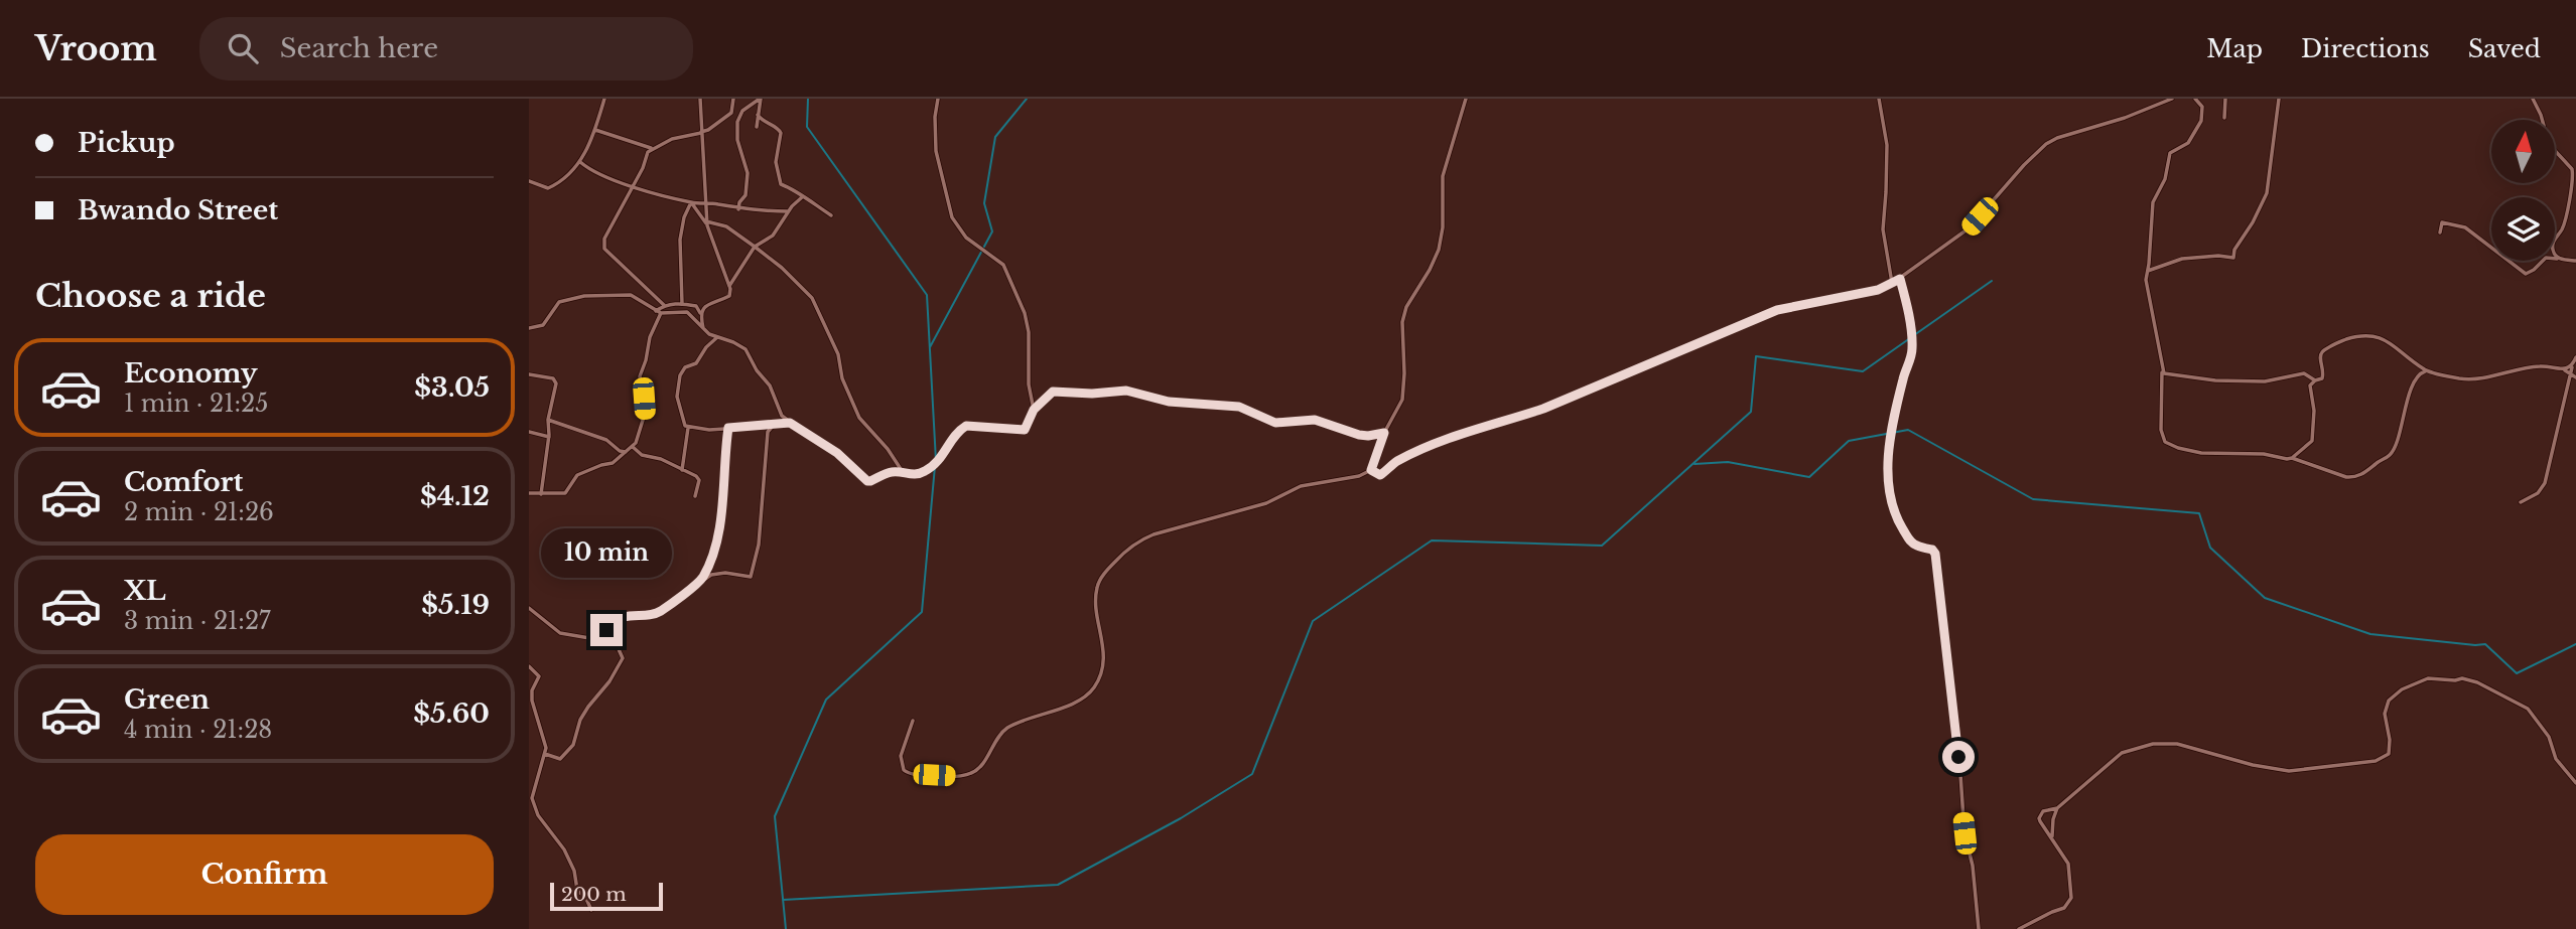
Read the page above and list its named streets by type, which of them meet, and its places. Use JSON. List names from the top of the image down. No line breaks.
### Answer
{"scale_bar":"200 m","north":"top","page":{"header":"Vroom","search":"Search here","nav":["Map","Directions","Saved"],"banner":["Pickup","Bwando Street"],"heading":"Choose a ride","list":[{"name":"Economy","note":"1 min · 21:25","value":"$3.05"},{"name":"Comfort","note":"2 min · 21:26","value":"$4.12"},{"name":"XL","note":"3 min · 21:27","value":"$5.19"},{"name":"Green","note":"4 min · 21:28","value":"$5.60"}],"bubble":"10 min","buttons":"Confirm","scale":"200 m"}}
